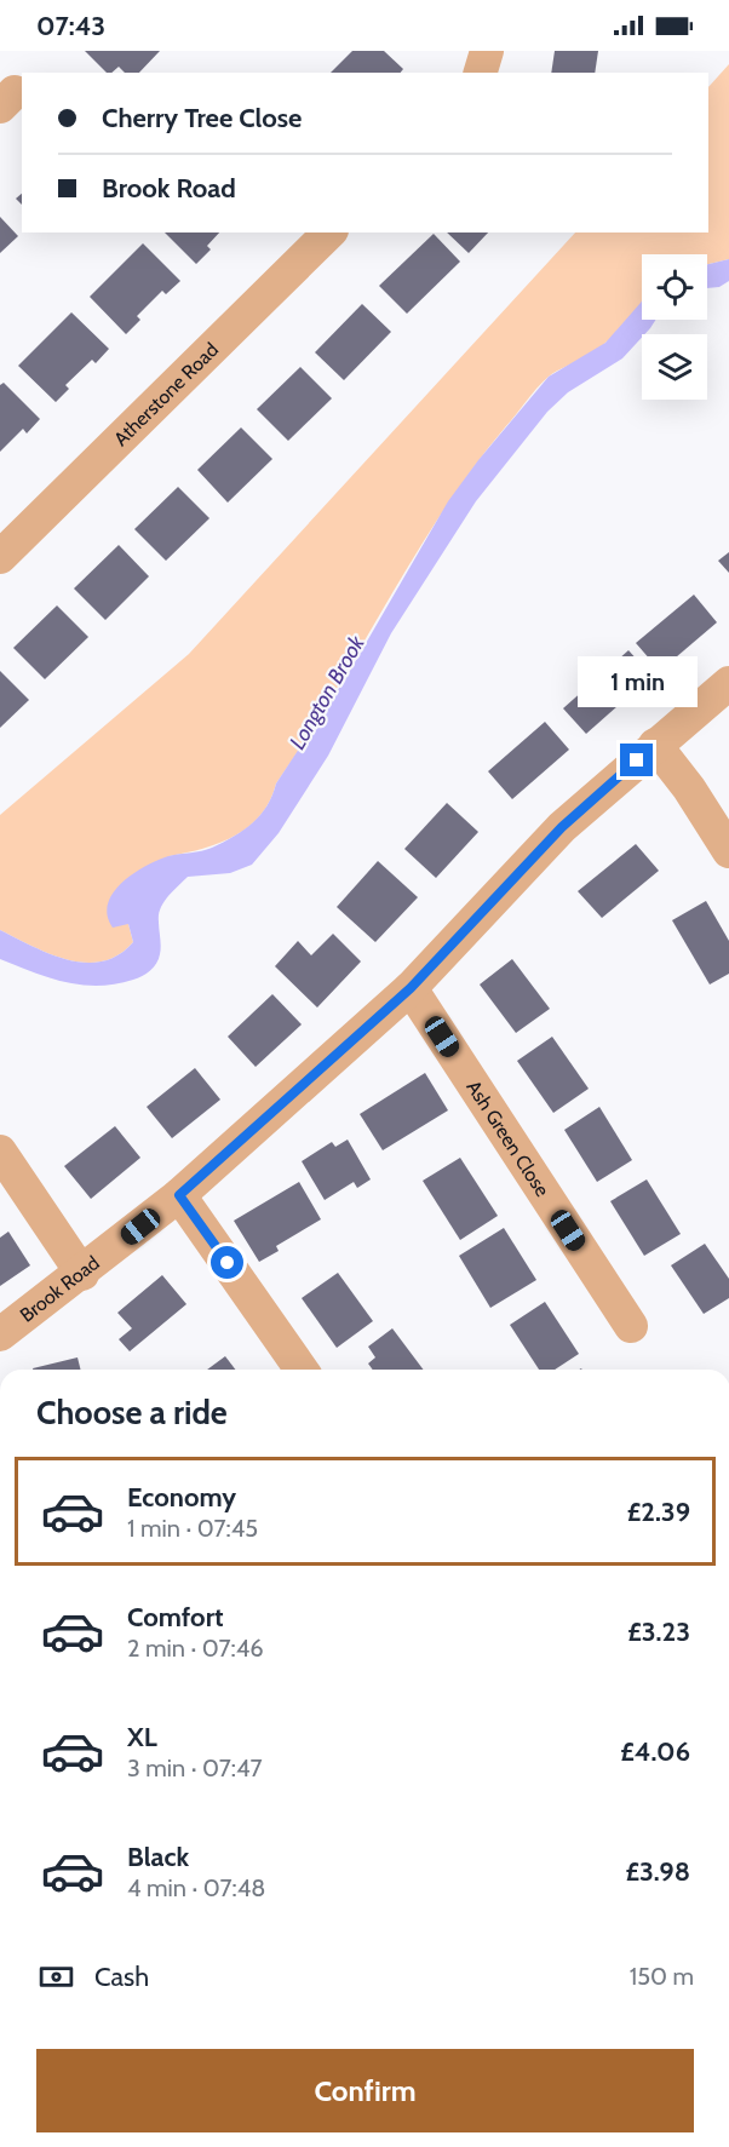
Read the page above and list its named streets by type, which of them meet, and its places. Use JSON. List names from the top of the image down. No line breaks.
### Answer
{"streets":{"street":["Atherstone Road","Ash Green Close","Brook Road"]},"crossings":[["Ash Green Close","Brook Road"]],"water":["Longton Brook"],"page":{"status":"07:43","banner":["Cherry Tree Close","Brook Road"],"bubble":"1 min","heading":"Choose a ride","list":[{"name":"Economy","note":"1 min · 07:45","value":"£2.39"},{"name":"Comfort","note":"2 min · 07:46","value":"£3.23"},{"name":"XL","note":"3 min · 07:47","value":"£4.06"},{"name":"Black","note":"4 min · 07:48","value":"£3.98"}],"pay":["Cash","150 m"],"buttons":"Confirm"}}
